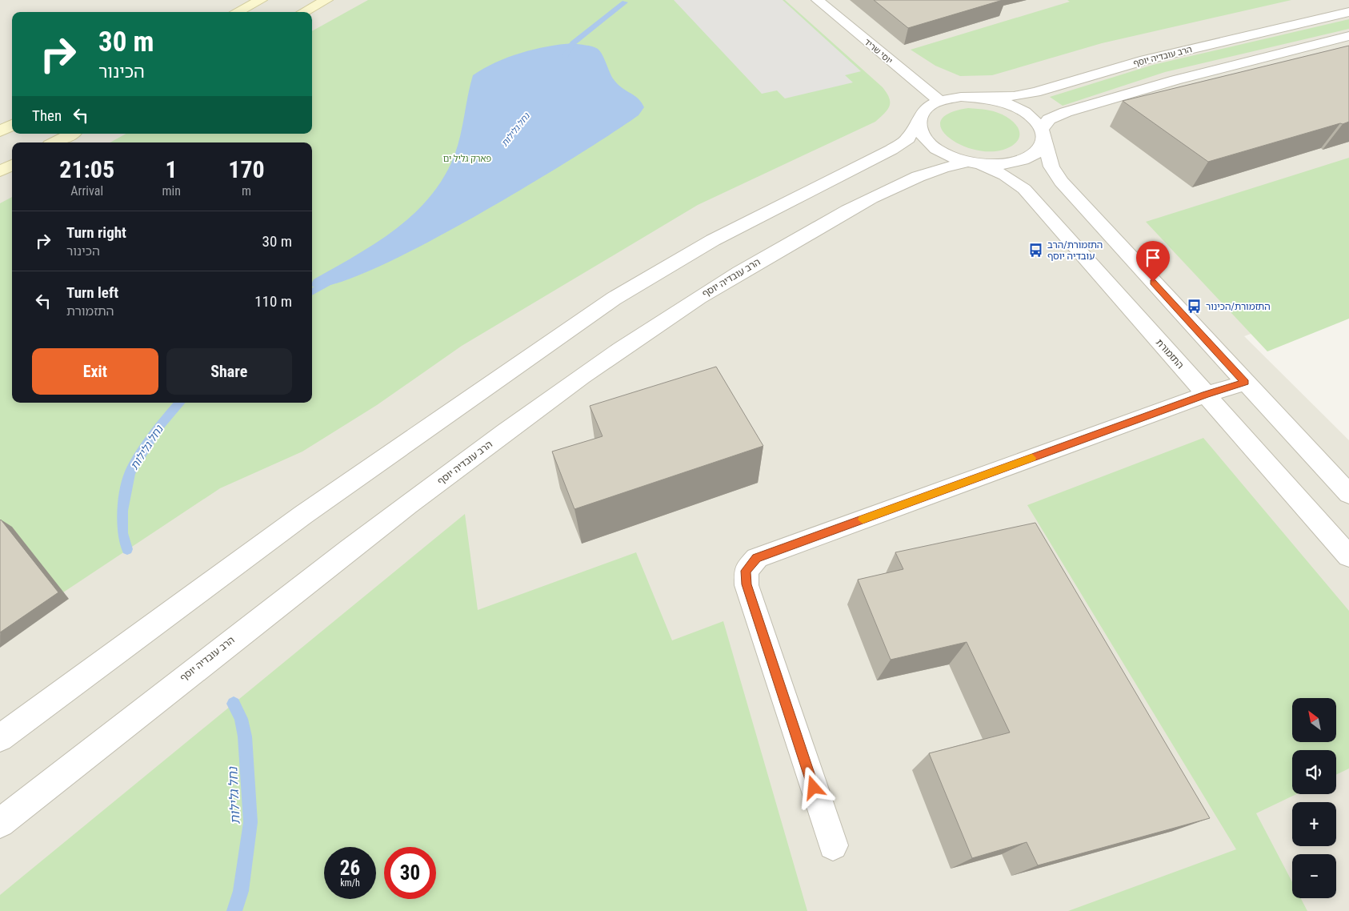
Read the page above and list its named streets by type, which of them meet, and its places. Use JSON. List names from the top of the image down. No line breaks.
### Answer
{"streets":{"street":["יוסי שריד","הרב עובדיה יוסף","התזמורת"]},"crossings":[["הרב עובדיה יוסף","התזמורת"]],"water":["נחל גלילות"],"parks":["פארק גליל ים"],"places":{"bus stop":["התזמורת/הרב עובדיה יוסף","התזמורת/הכינור"]},"north":"top left","page":{"turn":["30 m","הכינור"],"then":"Then","eta":["21:05","Arrival","1","min","170","m"],"list":[{"name":"Turn right","note":"הכינור","value":"30 m"},{"name":"Turn left","note":"התזמורת","value":"110 m"}],"buttons":["Exit","Share"],"map_buttons":["+","−"],"speed":"26 km/h","limit":"30"}}
